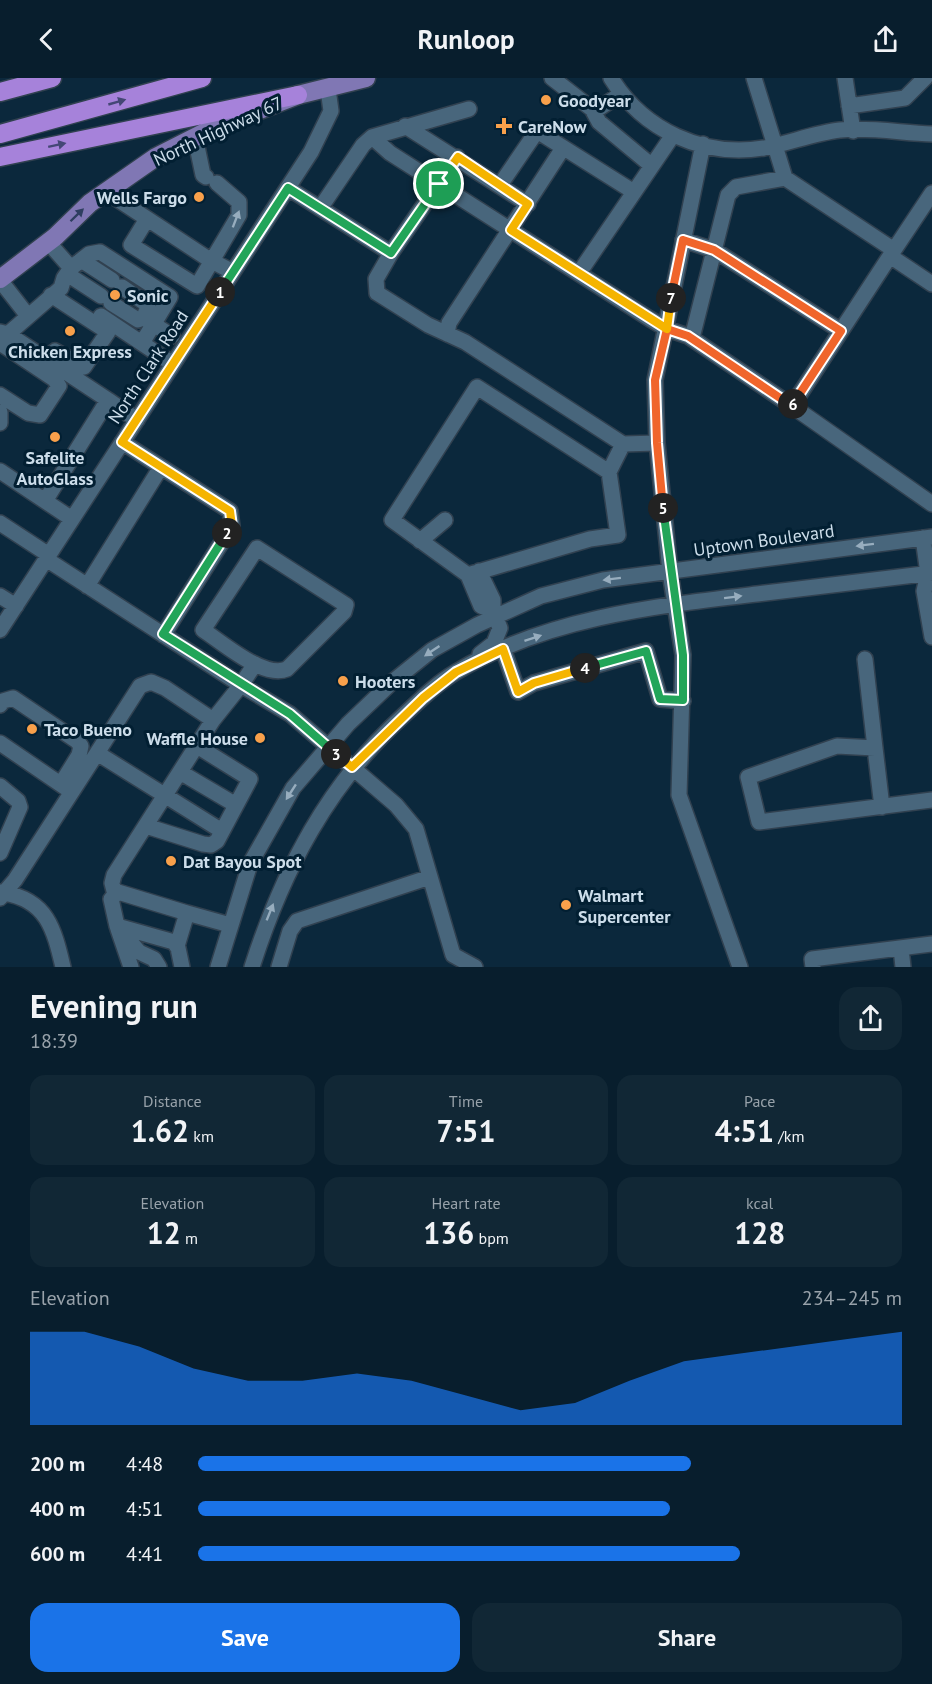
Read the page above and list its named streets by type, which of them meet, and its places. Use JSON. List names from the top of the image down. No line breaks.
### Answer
{"streets":{"main road":["North Highway 67"],"street":["North Clark Road","Uptown Boulevard"]},"crossings":[["North Highway 67","North Clark Road"]],"places":{"other":["Goodyear","Wells Fargo","Sonic","Chicken Express","Safelite AutoGlass","Hooters","Taco Bueno","Waffle House","Dat Bayou Spot","Walmart Supercenter"],"health":["CareNow"]},"page":{"header":"Runloop","pins":["1","7","6","5","2","4","3"],"heading":["Evening run","18:39"],"stats":[["Distance","1.62 km"],["Time","7:51"],["Pace","4:51 /km"],["Elevation","12 m"],["Heart rate","136 bpm"],["kcal","128"]],"chart":["Elevation","234–245 m"],"list":[{"name":"200 m","note":"4:48"},{"name":"400 m","note":"4:51"},{"name":"600 m","note":"4:41"}],"buttons":["Save","Share"]}}
